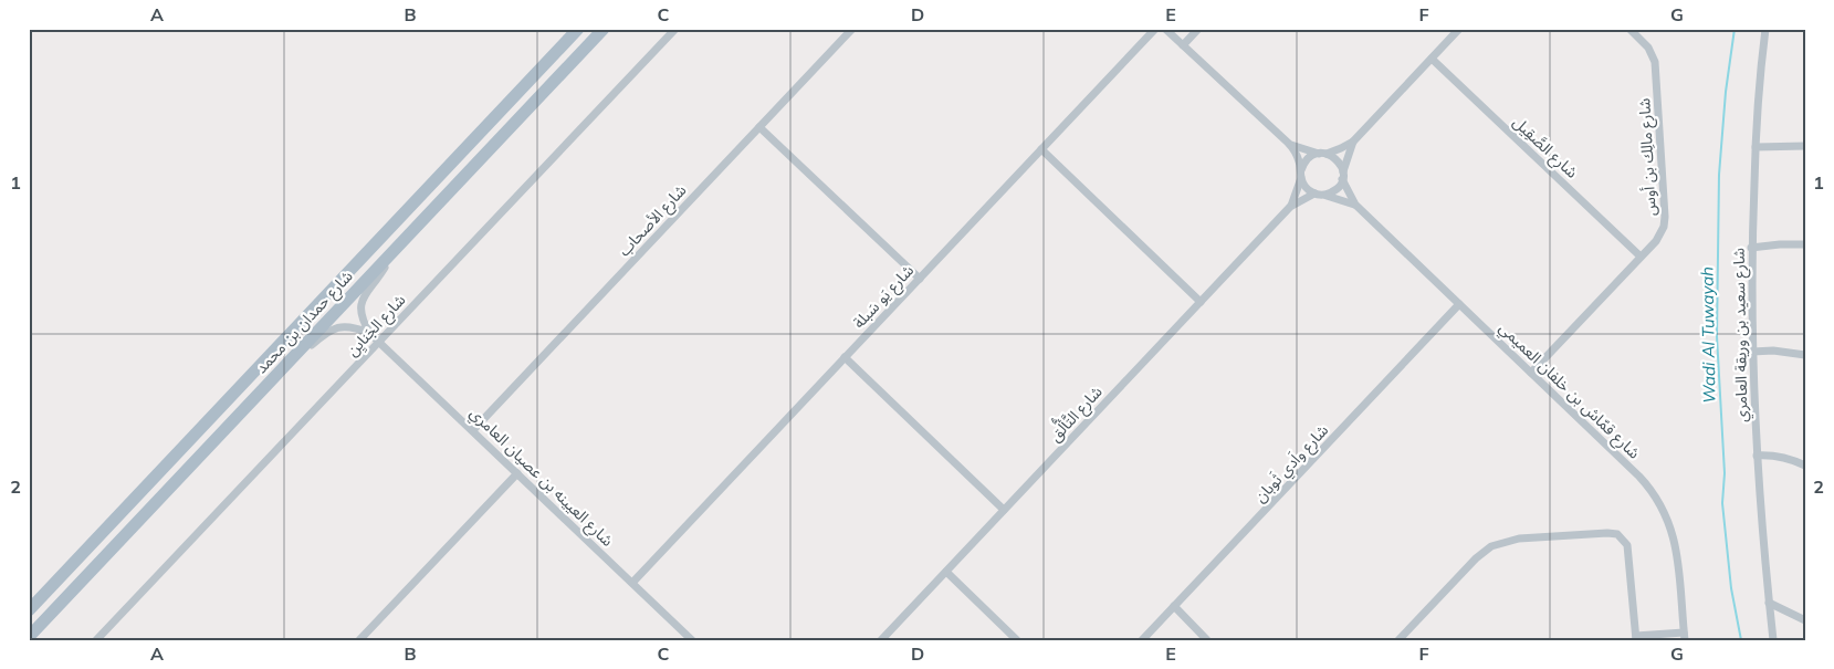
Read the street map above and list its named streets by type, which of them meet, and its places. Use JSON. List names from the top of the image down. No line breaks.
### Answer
{"streets":{"main road":["شارع حمدان بن محمد"],"street":["شارع الصَّقِيل","شارع مالِك بن أوس","شارع الأصحاب","شارع يَو سَبلة","شارع الجَنايِن","شارع سعيد بن وريقة العامري","شارع قمّاش بن خلفان العميمي","شارع التَّألُّق","شارع واَدي ثَوبان","شارع العيينه بن عصيان العامري"]},"crossings":[["شارع الصَّقِيل","شارع مالِك بن أوس"],["شارع مالِك بن أوس","شارع قمّاش بن خلفان العميمي"],["شارع الأصحاب","شارع العيينه بن عصيان العامري"],["شارع يَو سَبلة","شارع العيينه بن عصيان العامري"],["شارع حمدان بن محمد","شارع العيينه بن عصيان العامري"],["شارع الجَنايِن","شارع العيينه بن عصيان العامري"],["شارع قمّاش بن خلفان العميمي","شارع التَّألُّق"],["شارع قمّاش بن خلفان العميمي","شارع واَدي ثَوبان"]],"water":["Wadi Al Tuwayah"],"grid":{"columns":["A","B","C","D","E","F","G"],"rows":["1","2"]}}
